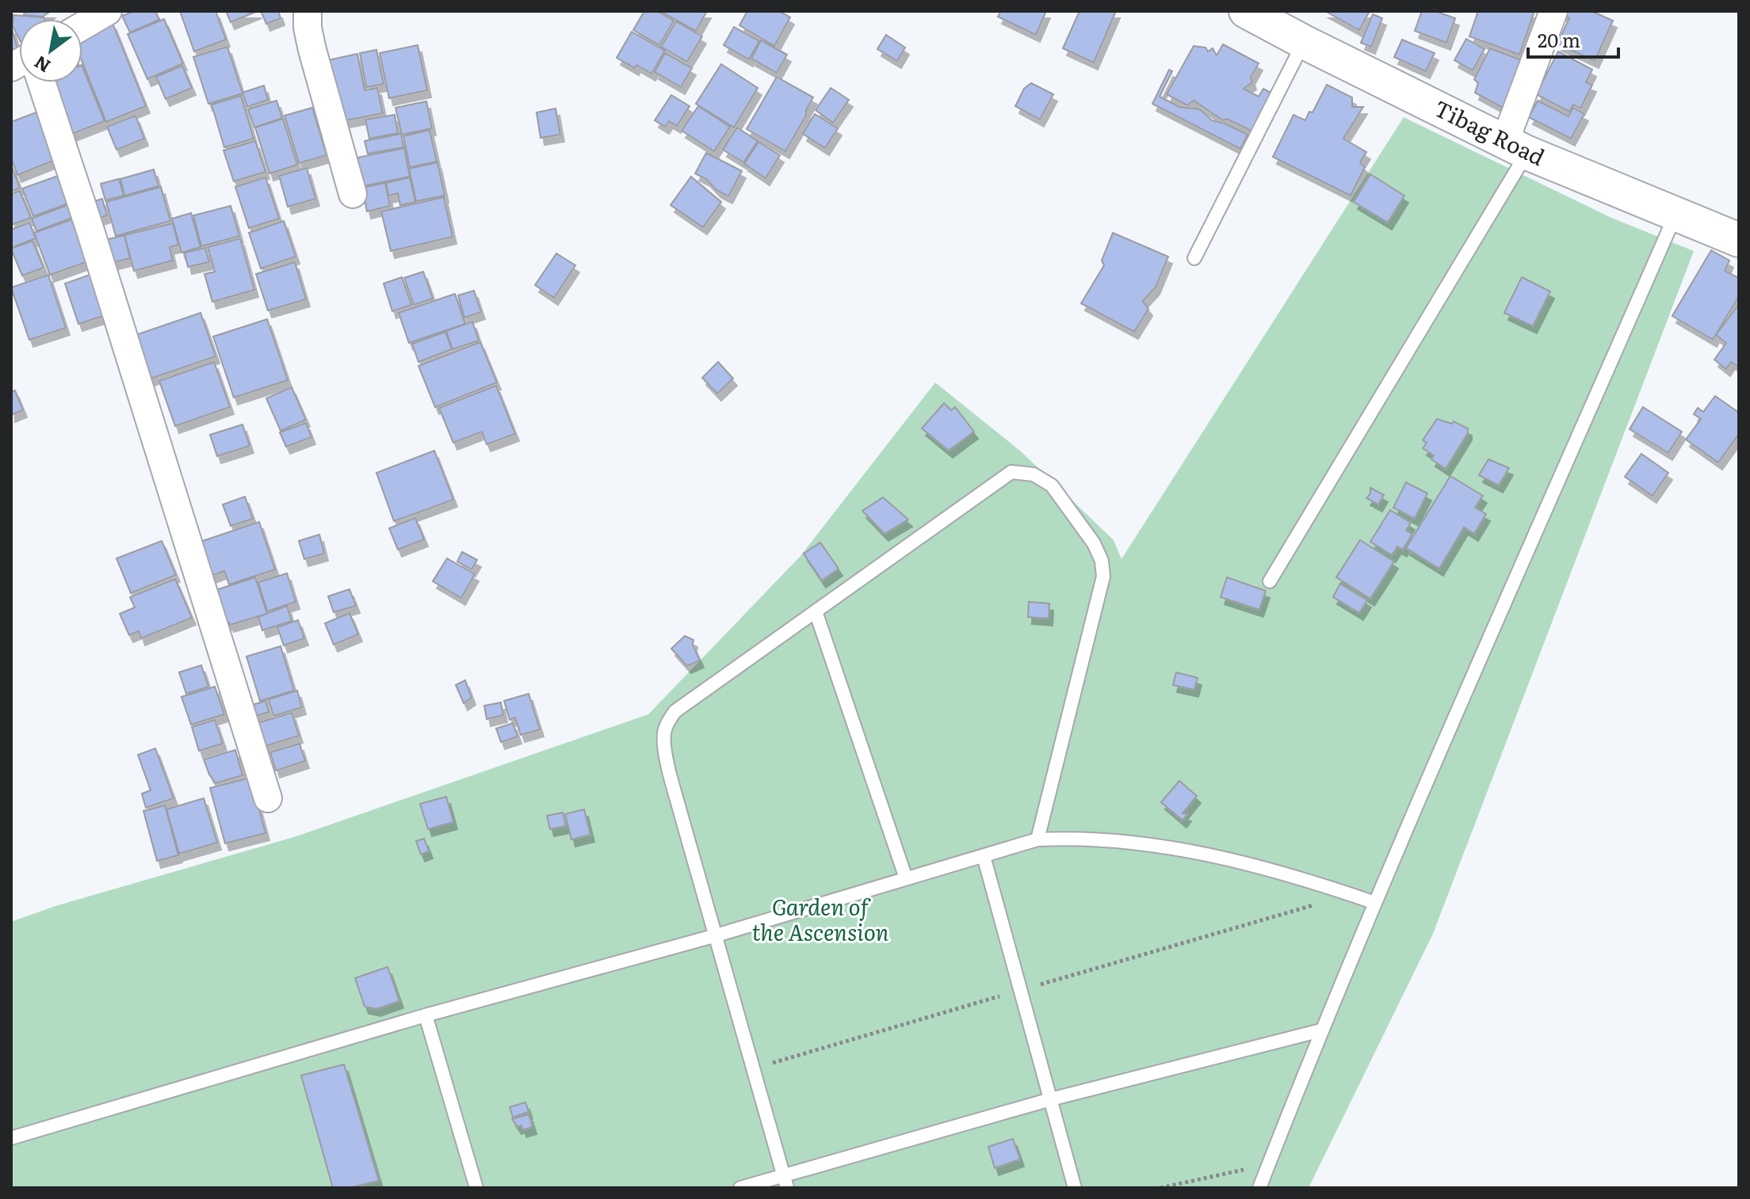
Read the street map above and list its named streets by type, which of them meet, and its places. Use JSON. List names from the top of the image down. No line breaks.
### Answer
{"streets":{"street":["Tibag Road"]},"parks":["Garden of the Ascension"],"scale_bar":"20 m","north":"bottom left"}
